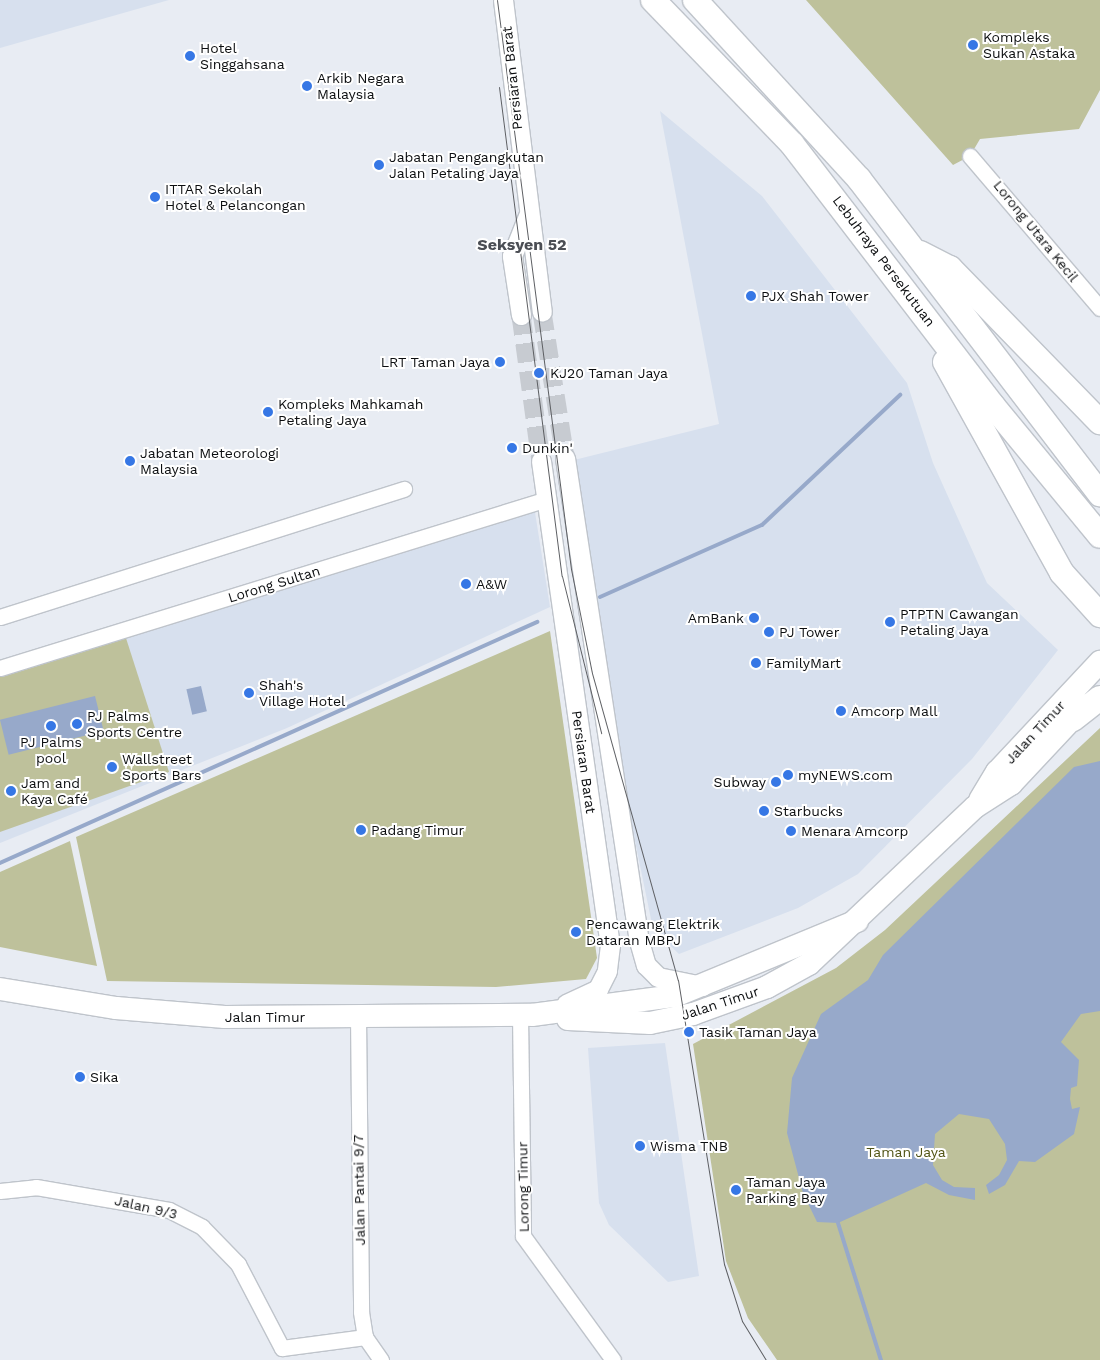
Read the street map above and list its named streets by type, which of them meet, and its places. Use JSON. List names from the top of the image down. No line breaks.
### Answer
{"streets":{"highway":["Lebuhraya Persekutuan"],"main road":["Jalan Timur"],"street":["Persiaran Barat","Lorong Utara Kecil","Lorong Sultan","Lorong Timur","Jalan Pantai 9/7","Jalan 9/3"]},"crossings":[["Persiaran Barat","Lorong Sultan"],["Persiaran Barat","Jalan Timur"],["Persiaran Barat","Lorong Timur"],["Jalan Timur","Lorong Timur"],["Jalan Timur","Jalan Pantai 9/7"],["Jalan Pantai 9/7","Jalan 9/3"]],"districts":["Seksyen 52"],"parks":["Taman Jaya"],"places":["Kompleks Sukan Astaka","Hotel Singgahsana","Arkib Negara Malaysia","Jabatan Pengangkutan Jalan Petaling Jaya","ITTAR Sekolah Hotel & Pelancongan","PJX Shah Tower","LRT Taman Jaya","KJ20 Taman Jaya","Kompleks Mahkamah Petaling Jaya","Dunkin'","Jabatan Meteorologi Malaysia","A&W","AmBank","PTPTN Cawangan Petaling Jaya","PJ Tower","FamilyMart","Shah's Village Hotel","Amcorp Mall","PJ Palms Sports Centre","PJ Palms pool","Wallstreet Sports Bars","myNEWS.com","Subway","Jam and Kaya Café","Starbucks","Padang Timur","Menara Amcorp","Pencawang Elektrik Dataran MBPJ","Tasik Taman Jaya","Sika","Wisma TNB","Taman Jaya Parking Bay"]}
